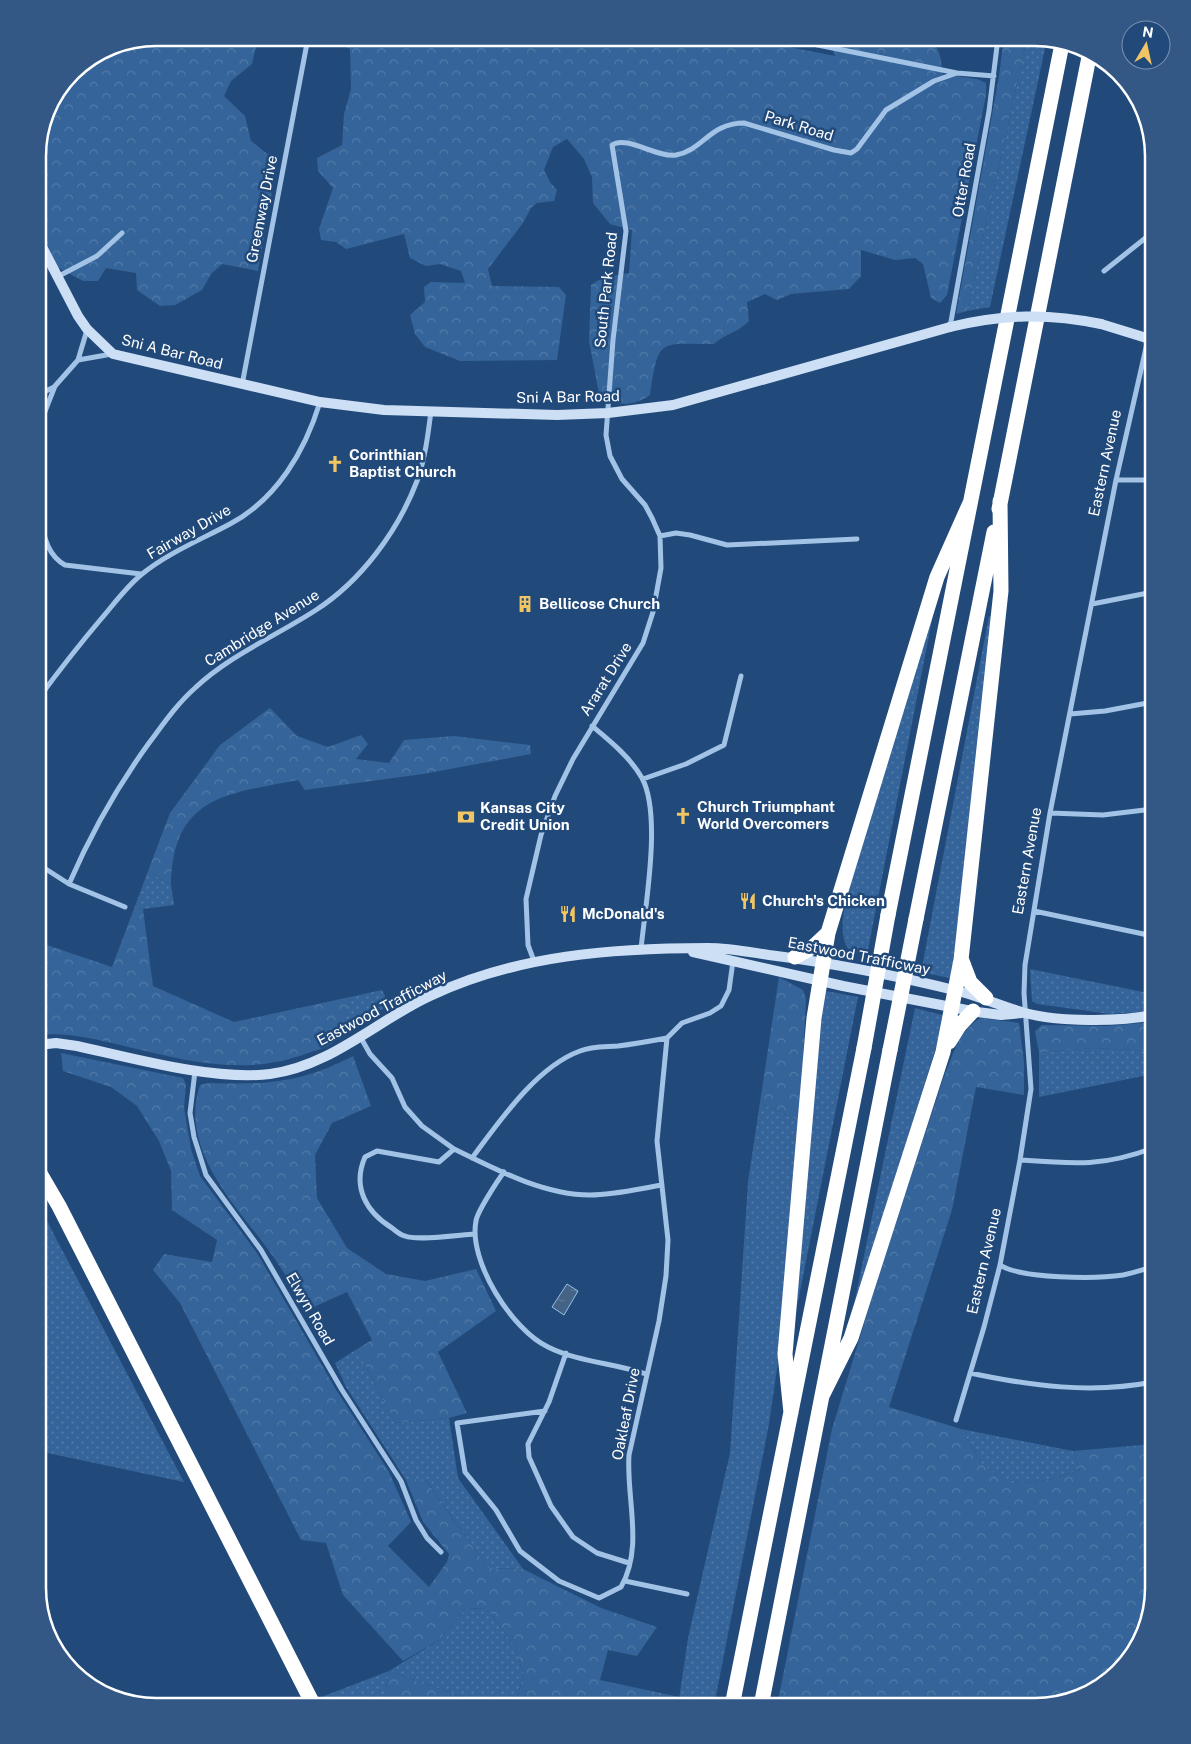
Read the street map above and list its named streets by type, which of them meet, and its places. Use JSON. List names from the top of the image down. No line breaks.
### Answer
{"streets":{"main road":["Sni A Bar Road","Eastwood Trafficway"],"street":["Park Road","Otter Road","Greenway Drive","South Park Road","Eastern Avenue","Fairway Drive","Cambridge Avenue","Ararat Drive","Elwyn Road","Oakleaf Drive"]},"crossings":[["Park Road","South Park Road"],["Otter Road","Sni A Bar Road"],["Greenway Drive","Sni A Bar Road"],["South Park Road","Sni A Bar Road"],["South Park Road","Ararat Drive"],["Sni A Bar Road","Fairway Drive"],["Sni A Bar Road","Cambridge Avenue"],["Sni A Bar Road","Ararat Drive"],["Eastern Avenue","Eastwood Trafficway"],["Ararat Drive","Eastwood Trafficway"],["Eastwood Trafficway","Elwyn Road"]],"places":{"church":["Corinthian Baptist Church","Church Triumphant World Overcomers"],"building":["Bellicose Church"],"bank":["Kansas City Credit Union"],"restaurant":["Church's Chicken","McDonald's"]},"north":"top"}
